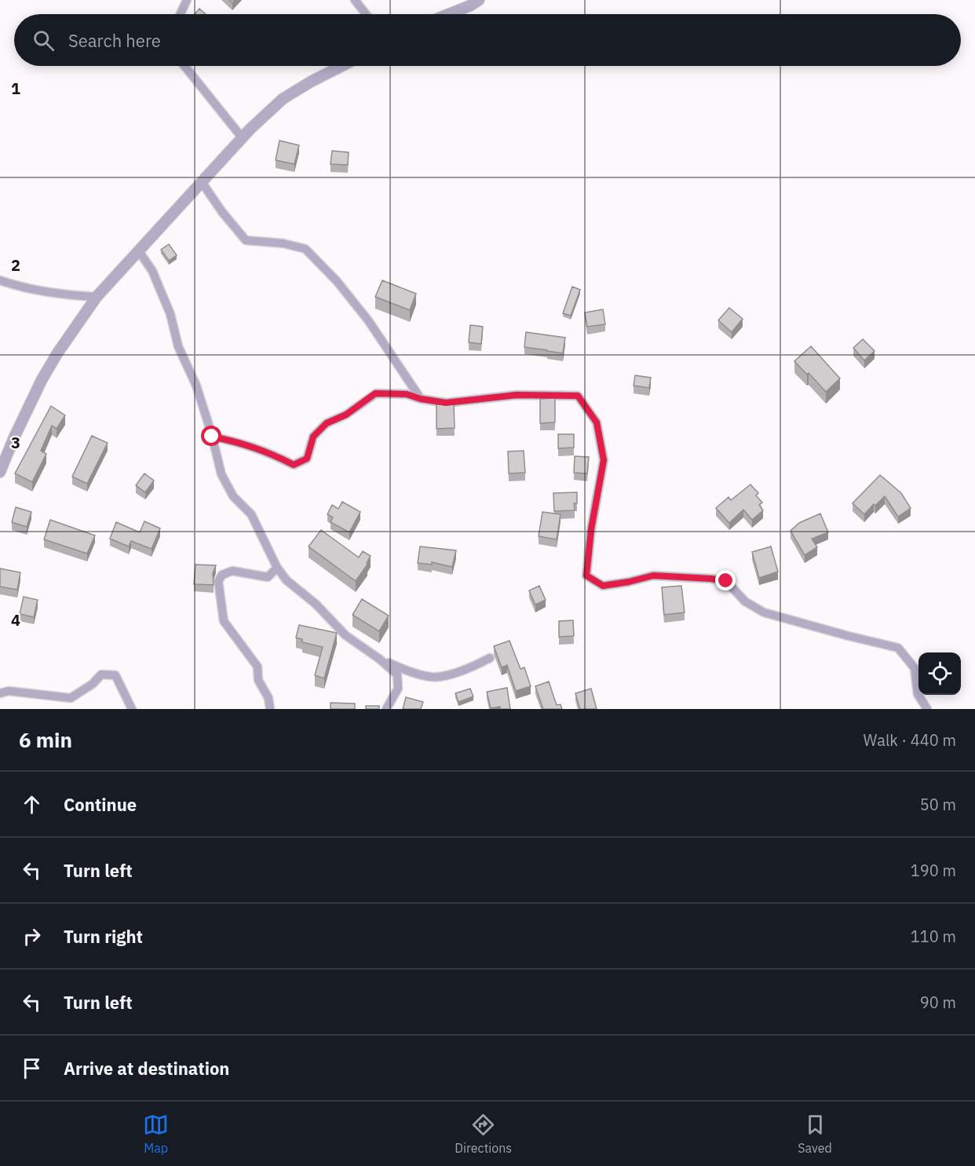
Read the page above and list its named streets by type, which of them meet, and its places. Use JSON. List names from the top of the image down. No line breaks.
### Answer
{"page":{"search":"Search here","heading":["6 min","Walk · 440 m"],"list":[["Continue","50 m"],["Turn left","190 m"],["Turn right","110 m"],["Turn left","90 m"],"Arrive at destination"],"nav":["Map","Directions","Saved"]},"grid":{"rows":["1","2","3","4"]}}
